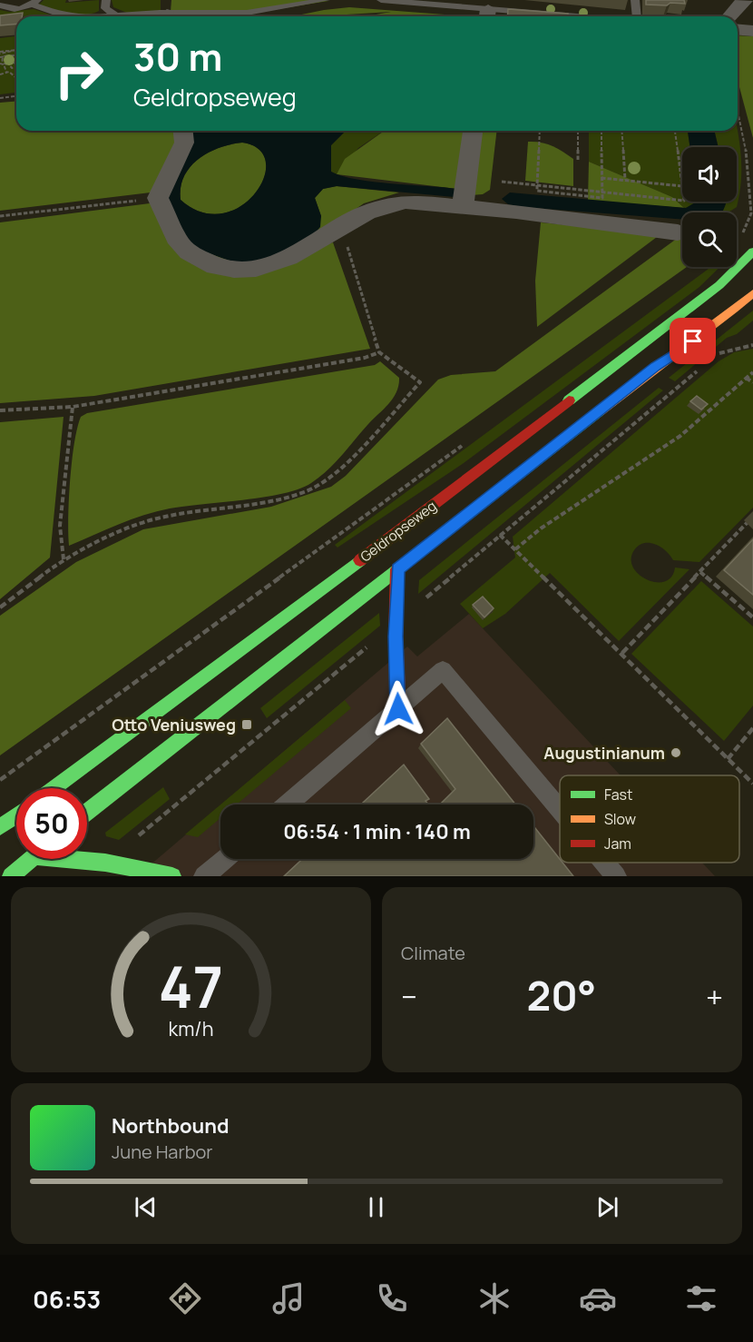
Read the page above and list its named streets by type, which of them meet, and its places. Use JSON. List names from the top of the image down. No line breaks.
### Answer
{"streets":{"main road":["Geldropseweg"]},"places":{"transit":["Otto Veniusweg"],"other":["Augustinianum"]},"legend":["Fast","Slow","Jam"],"page":{"turn":["30 m","Geldropseweg"],"limit":"50","trip":"06:54 · 1 min · 140 m","tile":"Climate","heat":["−","20°","+"],"song":["Northbound","June Harbor"],"tabs":"06:53","gauge":["47","km/h"]}}
